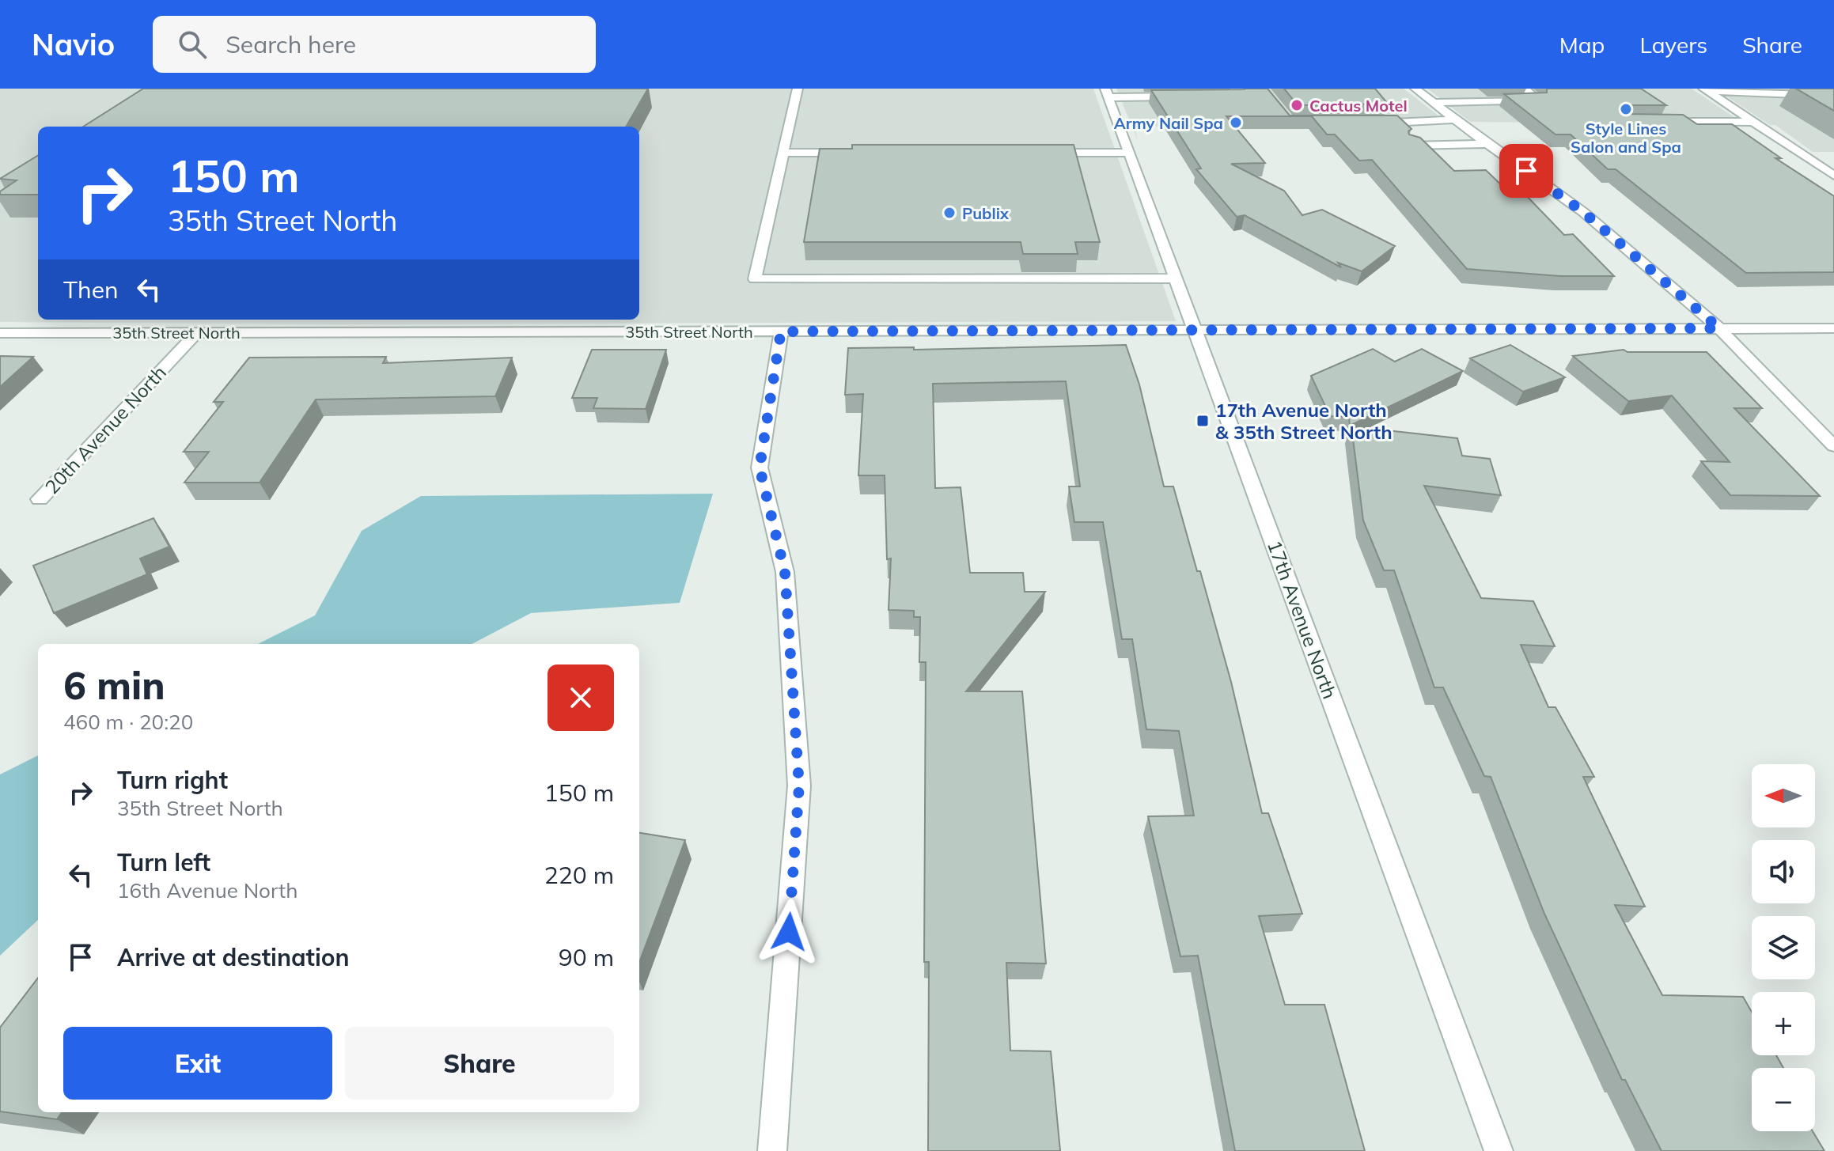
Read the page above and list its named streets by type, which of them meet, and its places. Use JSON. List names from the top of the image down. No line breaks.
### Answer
{"streets":{"street":["35th Street North","20th Avenue North","17th Avenue North"]},"crossings":[["35th Street North","20th Avenue North"],["35th Street North","17th Avenue North"]],"places":{"other":["Cactus Motel","Style Lines Salon and Spa","Army Nail Spa","Publix"],"transit":["17th Avenue North & 35th Street North"]},"north":"left","page":{"header":"Navio","search":"Search here","nav":["Map","Layers","Share"],"turn":["150 m","35th Street North"],"then":"Then","heading":["6 min","460 m · 20:20"],"list":[{"name":"Turn right","note":"35th Street North","value":"150 m"},{"name":"Turn left","note":"16th Avenue North","value":"220 m"},{"name":"Arrive at destination","value":"90 m"}],"map_buttons":["+","−"],"buttons":["Exit","Share"]}}
